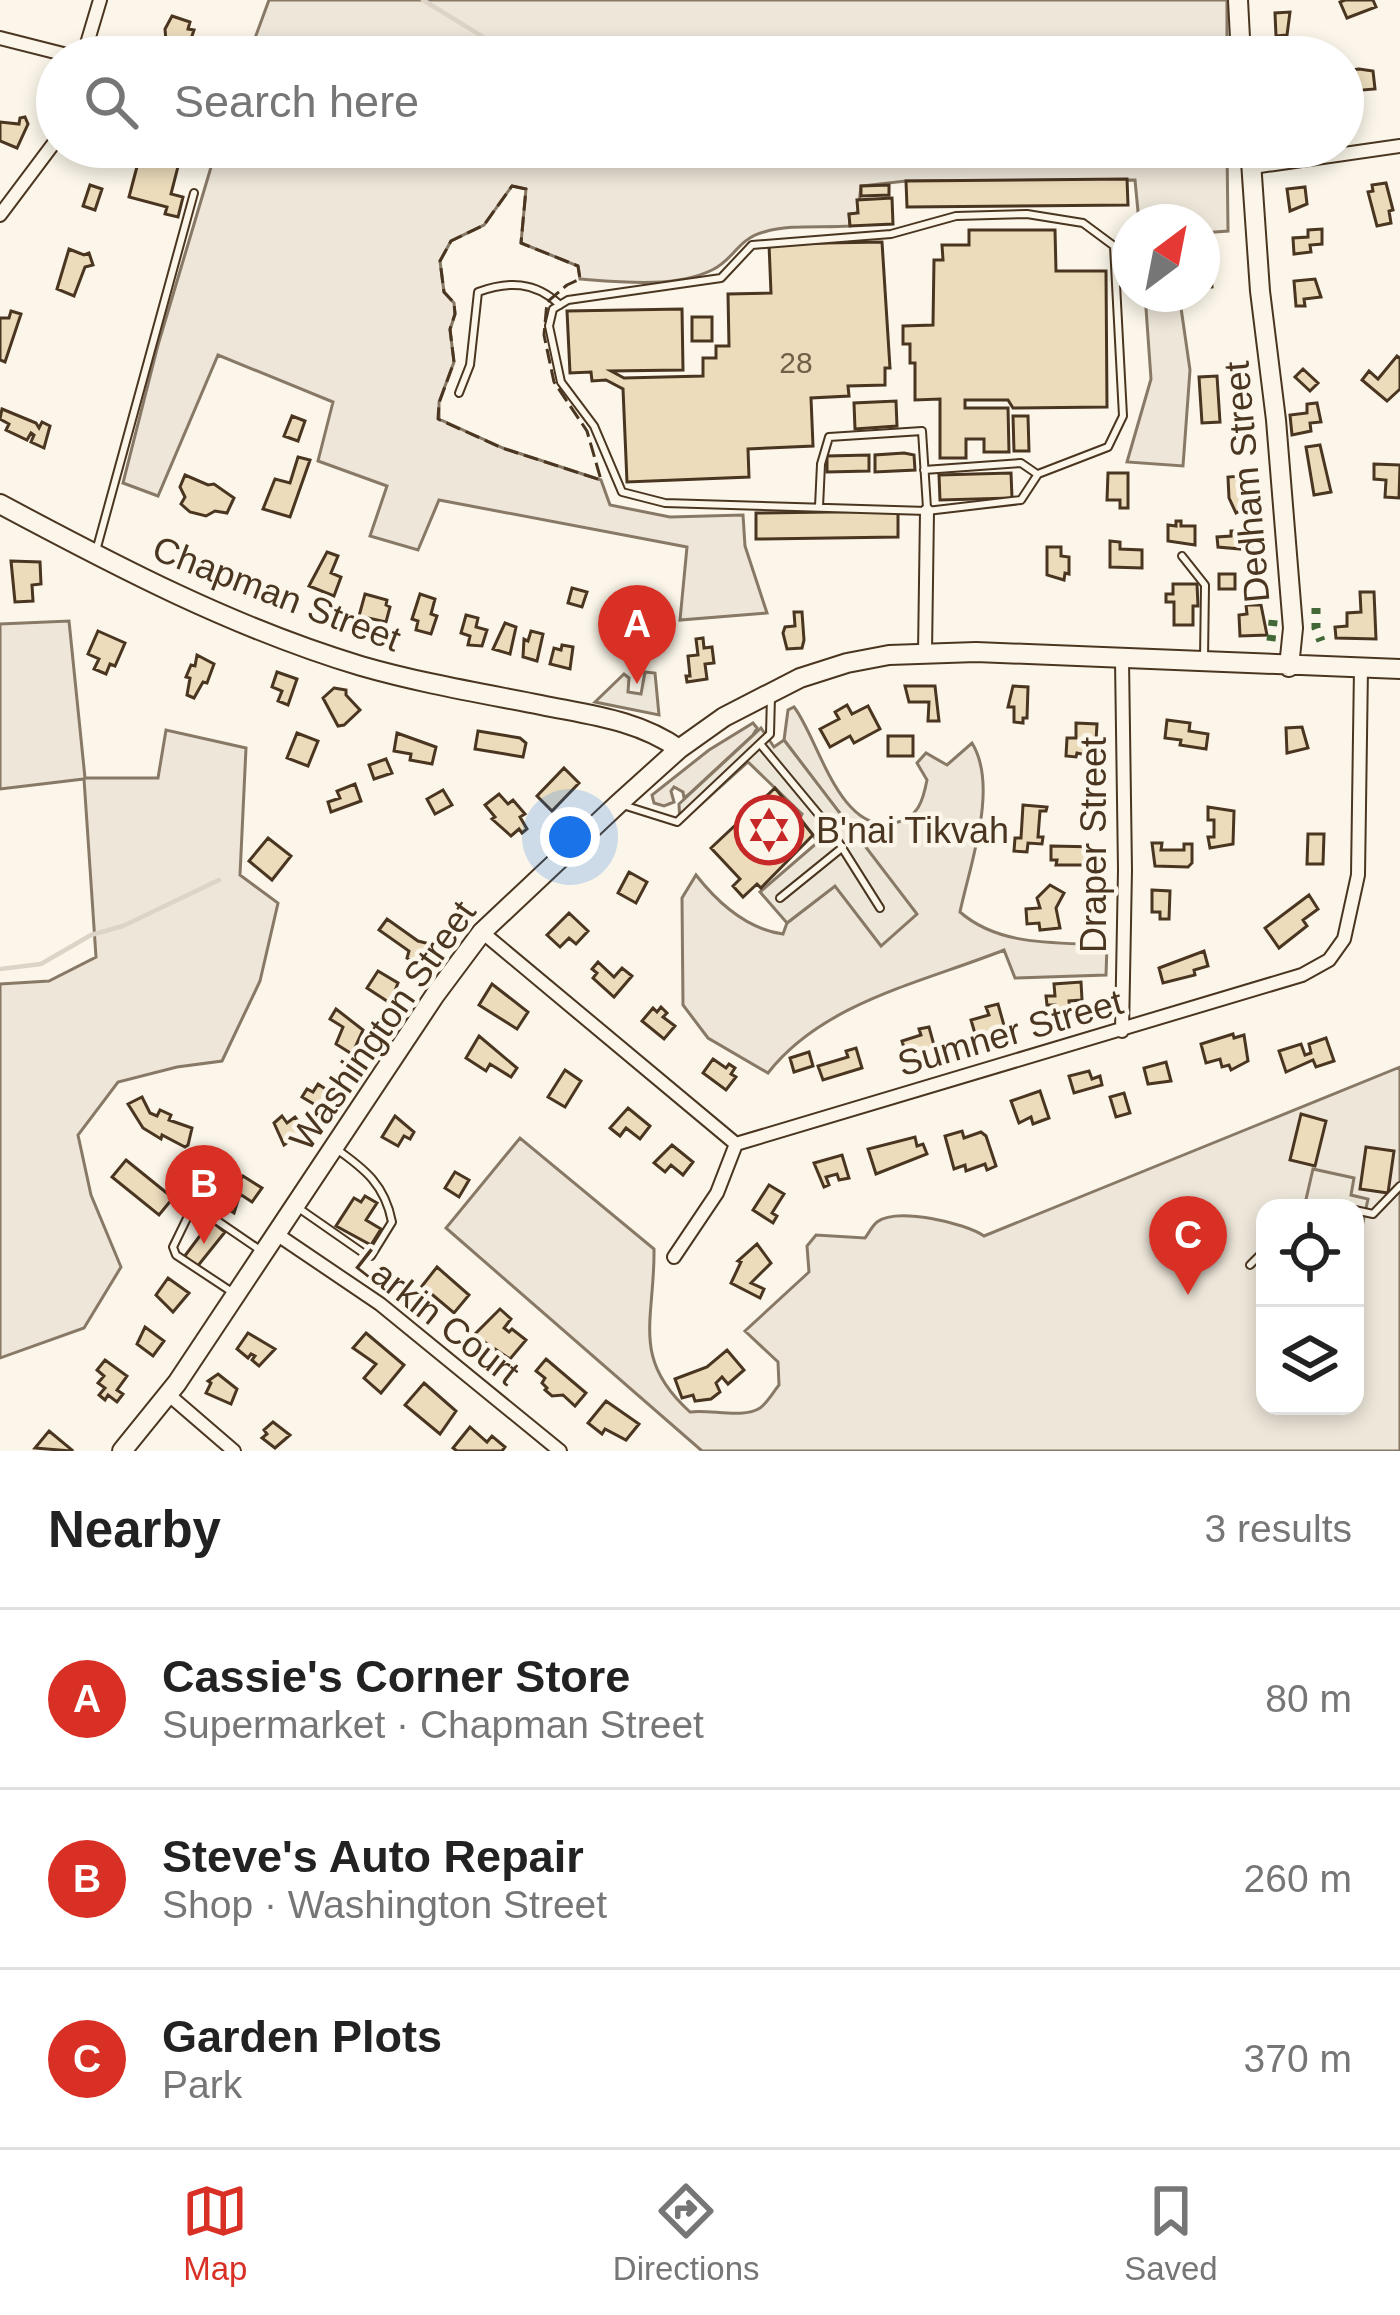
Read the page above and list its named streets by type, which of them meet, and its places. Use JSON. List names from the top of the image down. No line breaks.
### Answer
{"streets":{"main road":["Dedham Street","Chapman Street","Washington Street"],"street":["Draper Street","Sumner Street","Larkin Court"]},"crossings":[["Dedham Street","Washington Street"],["Chapman Street","Washington Street"],["Draper Street","Washington Street"],["Draper Street","Sumner Street"],["Washington Street","Sumner Street"],["Washington Street","Larkin Court"]],"places":{"synagogue":["B'nai Tikvah"]},"house_numbers":["28"],"north":"top right","page":{"search":"Search here","pins":["A","B","C"],"heading":["Nearby","3 results"],"list":[{"mark":"A","name":"Cassie's Corner Store","note":"Supermarket · Chapman Street","value":"80 m"},{"mark":"B","name":"Steve's Auto Repair","note":"Shop · Washington Street","value":"260 m"},{"mark":"C","name":"Garden Plots","note":"Park","value":"370 m"}],"nav":["Map","Directions","Saved"]}}
